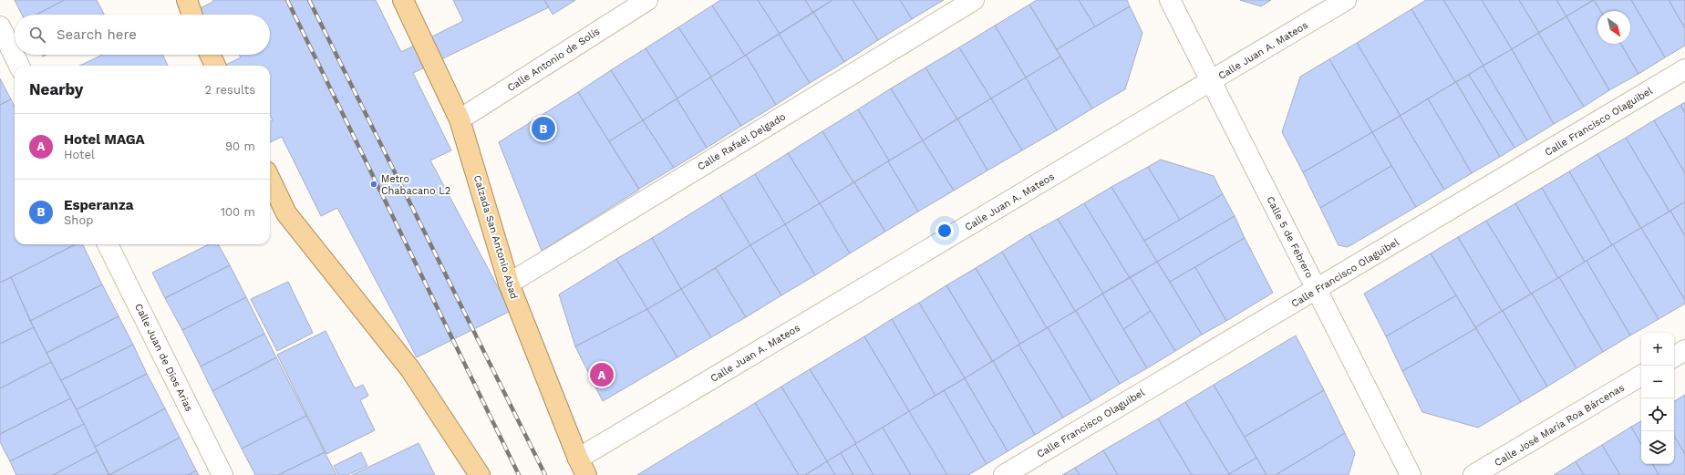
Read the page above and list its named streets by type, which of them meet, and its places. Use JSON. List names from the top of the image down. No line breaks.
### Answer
{"streets":{"highway":["Calzada San Antonio Abad"],"street":["Calle Juan A. Mateos","Calle Antonio de Solís","Calle Francisco Olaguibel","Calle Rafaél Delgado","Calle 5 de Febrero","Calle Juan de Dios Arias","Calle José María Roa Bárcenas"]},"crossings":[["Calle Juan A. Mateos","Calzada San Antonio Abad"],["Calle Juan A. Mateos","Calle 5 de Febrero"],["Calle Antonio de Solís","Calzada San Antonio Abad"],["Calle Francisco Olaguibel","Calle 5 de Febrero"],["Calle Rafaél Delgado","Calzada San Antonio Abad"]],"places":["Metro Chabacano L2"],"north":"bottom right","page":{"search":"Search here","heading":["Nearby","2 results"],"list":[{"mark":"A","name":"Hotel MAGA","note":"Hotel","value":"90 m"},{"mark":"B","name":"Esperanza","note":"Shop","value":"100 m"}],"pins":["B","A"],"map_buttons":["+","−"]}}
